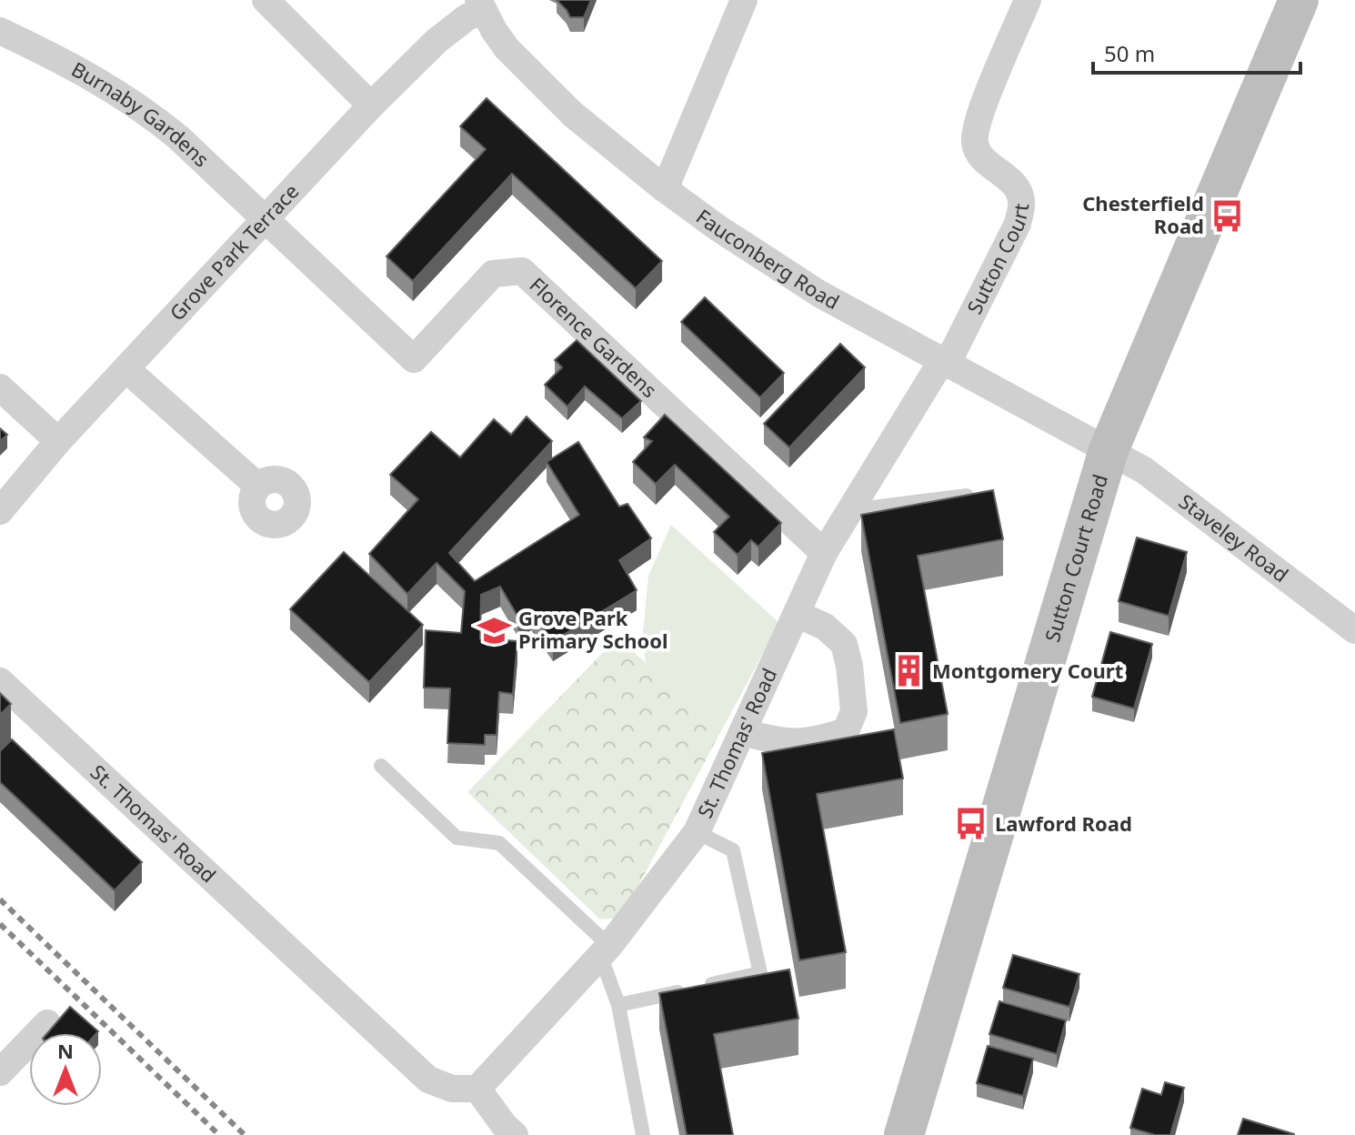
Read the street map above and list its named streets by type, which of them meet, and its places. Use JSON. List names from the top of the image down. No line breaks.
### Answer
{"streets":{"street":["Burnaby Gardens","Grove Park Terrace","Fauconberg Road","Sutton Court","Florence Gardens","Staveley Road","Sutton Court Road","St. Thomas' Road"]},"crossings":[["Burnaby Gardens","Grove Park Terrace"],["Burnaby Gardens","Florence Gardens"],["Grove Park Terrace","Fauconberg Road"],["Grove Park Terrace","Florence Gardens"],["Fauconberg Road","Sutton Court"],["Fauconberg Road","Staveley Road"],["Fauconberg Road","Sutton Court Road"],["Fauconberg Road","St. Thomas' Road"],["Sutton Court","St. Thomas' Road"],["Florence Gardens","St. Thomas' Road"],["Staveley Road","Sutton Court Road"]],"places":{"bus stop":["Chesterfield Road","Lawford Road"],"school or university":["Grove Park Primary School"],"building":["Montgomery Court"]},"scale_bar":"50 m","north":"top"}
